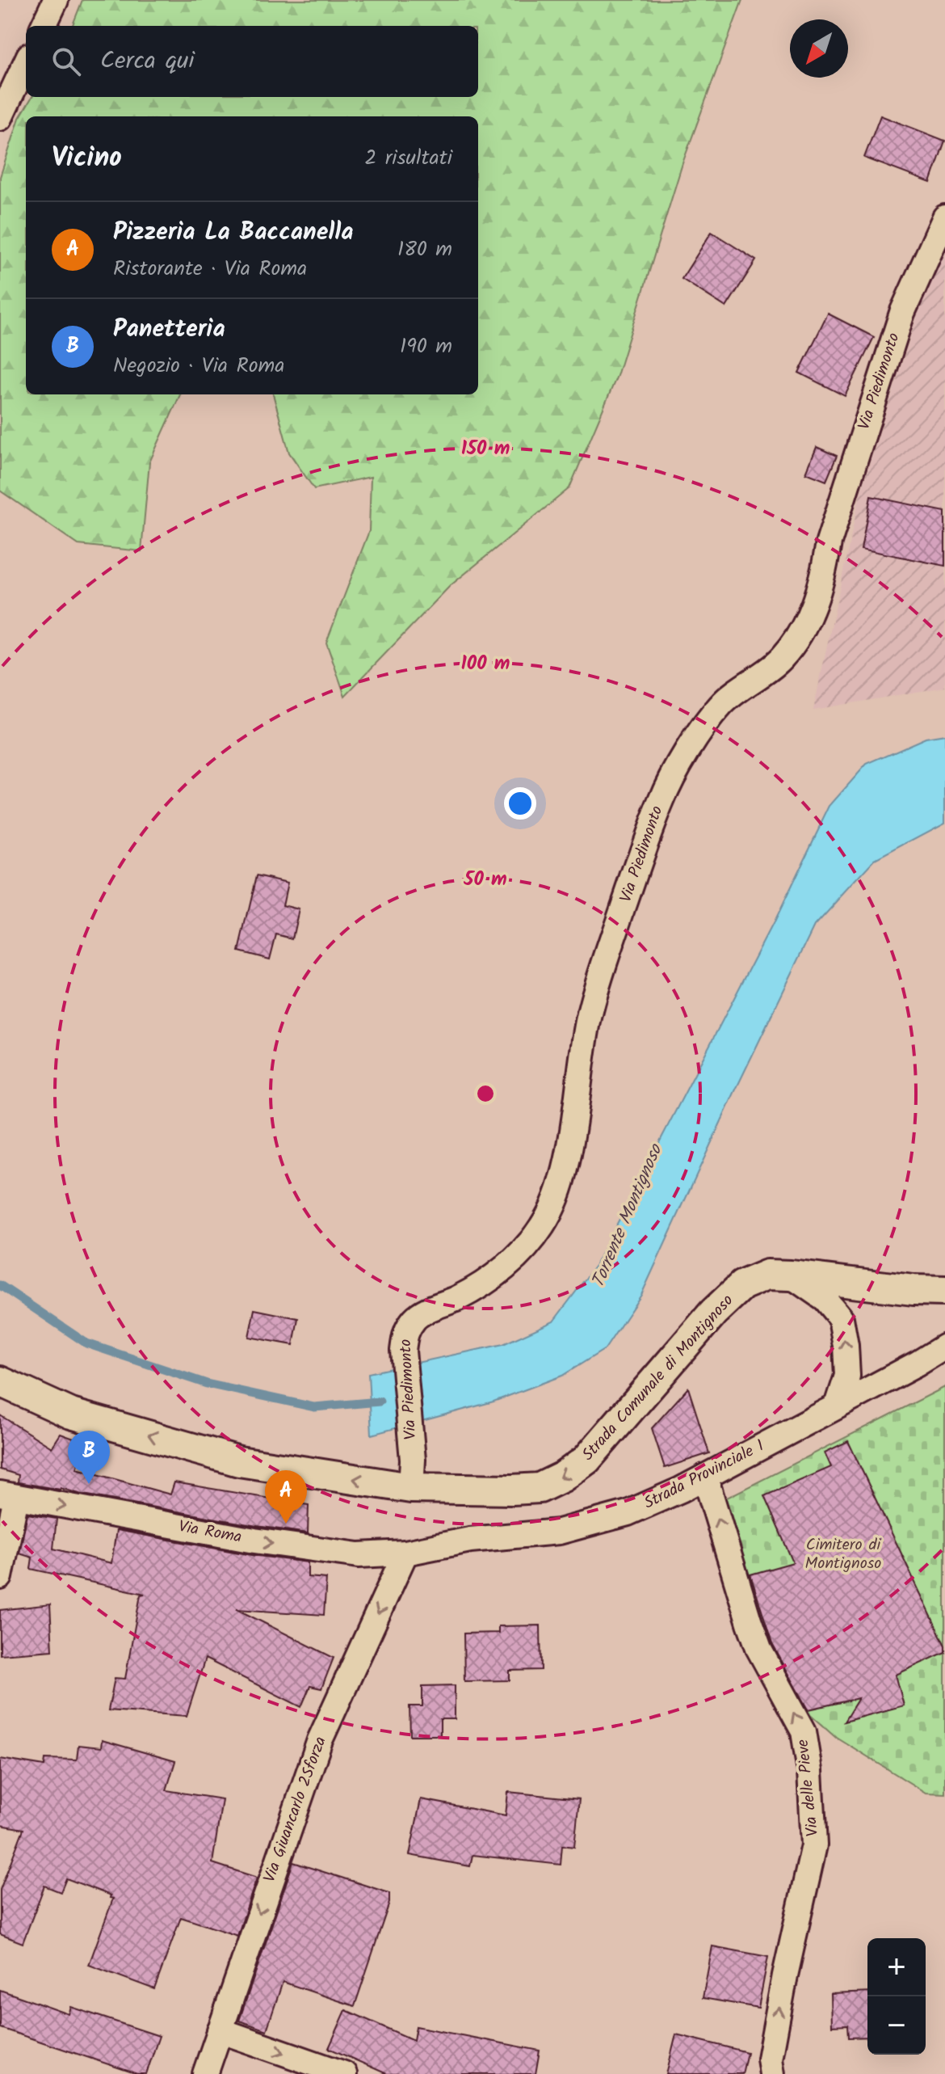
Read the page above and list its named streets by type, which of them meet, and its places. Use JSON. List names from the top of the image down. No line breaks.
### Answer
{"streets":{"street":["Via Piedimonto","Strada Comunale di Montignoso","Strada Provinciale 1","Via Roma","Via delle Pieve","Via Giuancarlo 2Sforza"]},"crossings":[["Via Piedimonto","Strada Comunale di Montignoso"],["Strada Provinciale 1","Via Roma"],["Strada Provinciale 1","Via delle Pieve"],["Strada Provinciale 1","Via Giuancarlo 2Sforza"],["Via Roma","Via Giuancarlo 2Sforza"]],"one_way":["Strada Comunale di Montignoso","Via Roma","Via delle Pieve","Via Giuancarlo 2Sforza"],"water":["Torrente Montignoso"],"parks":["Cimitero di Montignoso"],"north":"bottom left","page":{"search":"Cerca qui","heading":["Vicino","2 risultati"],"list":[{"mark":"A","name":"Pizzeria La Baccanella","note":"Ristorante · Via Roma","value":"180 m"},{"mark":"B","name":"Panetteria","note":"Negozio · Via Roma","value":"190 m"}],"pins":["B","A"],"map_buttons":["+","−"]},"rings":["150 m","100 m","50 m"]}
